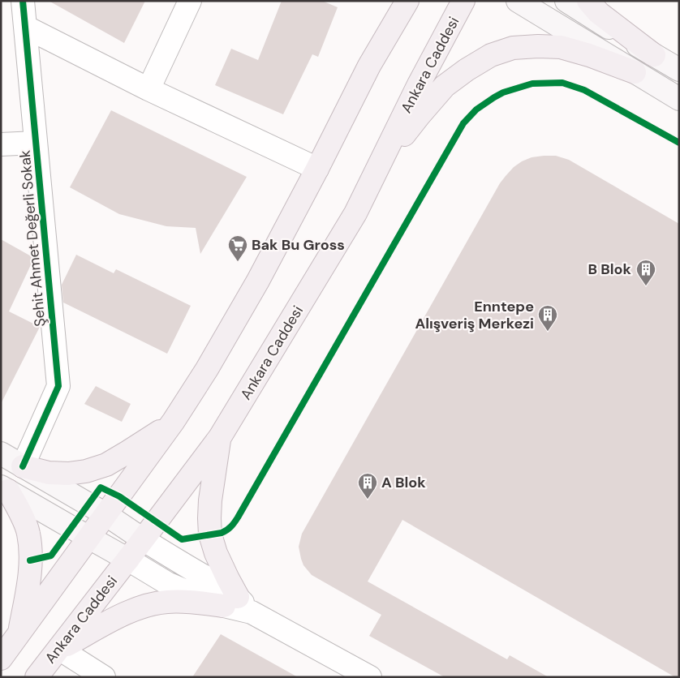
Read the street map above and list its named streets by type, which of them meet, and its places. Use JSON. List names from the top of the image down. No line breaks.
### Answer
{"streets":{"main road":["Ankara Caddesi"],"street":["Şehit Ahmet Değerli Sokak"]},"places":{"supermarket":["Bak Bu Gross"],"building":["B Blok","Enntepe Alışveriş Merkezi","A Blok"]}}
